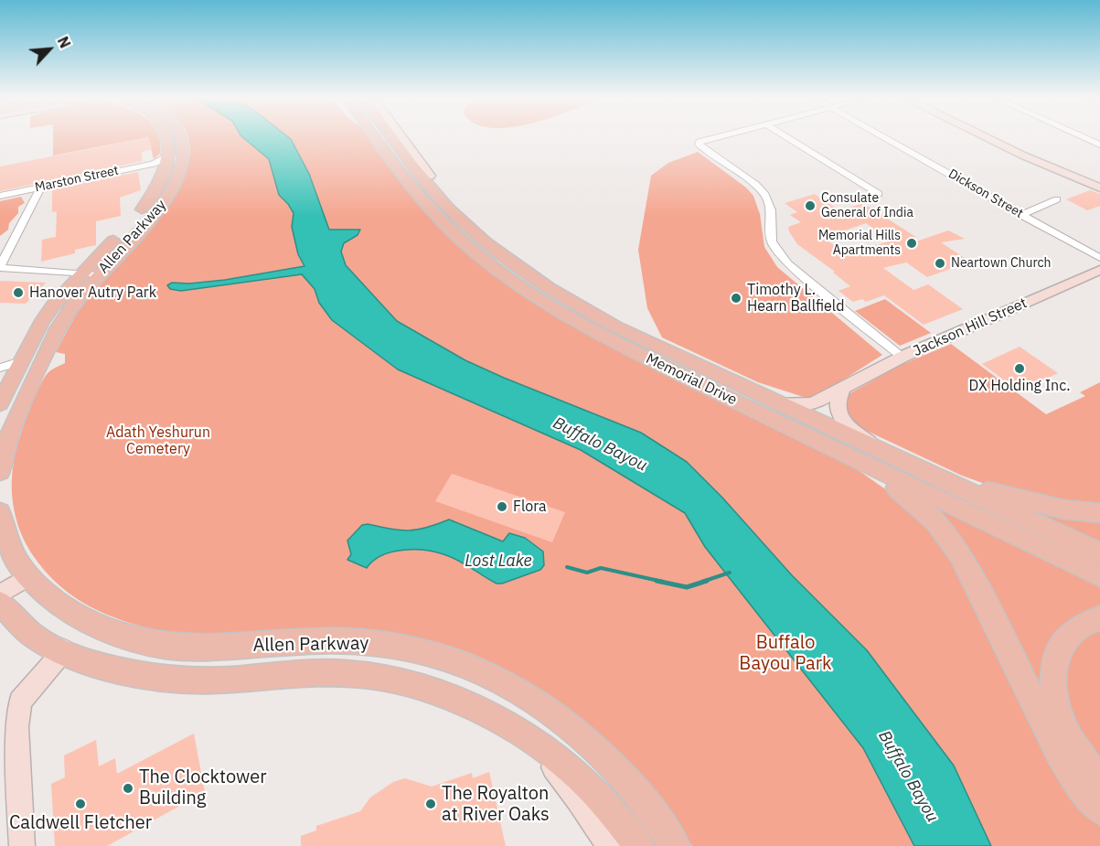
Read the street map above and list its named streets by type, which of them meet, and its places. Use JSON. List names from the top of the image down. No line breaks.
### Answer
{"streets":{"main road":["Allen Parkway","Memorial Drive"],"street":["Marston Street","Dickson Street","Jackson Hill Street"]},"crossings":[["Marston Street","Allen Parkway"],["Jackson Hill Street","Memorial Drive"]],"water":["Buffalo Bayou","Lost Lake"],"parks":["Adath Yeshurun Cemetery","Buffalo Bayou Park"],"places":["Consulate General of India","Memorial Hills Apartments","Neartown Church","Hanover Autry Park","Timothy L. Hearn Ballfield","DX Holding Inc.","Flora","The Clocktower Building","Caldwell Fletcher","The Royalton at River Oaks"],"north":"top right"}
